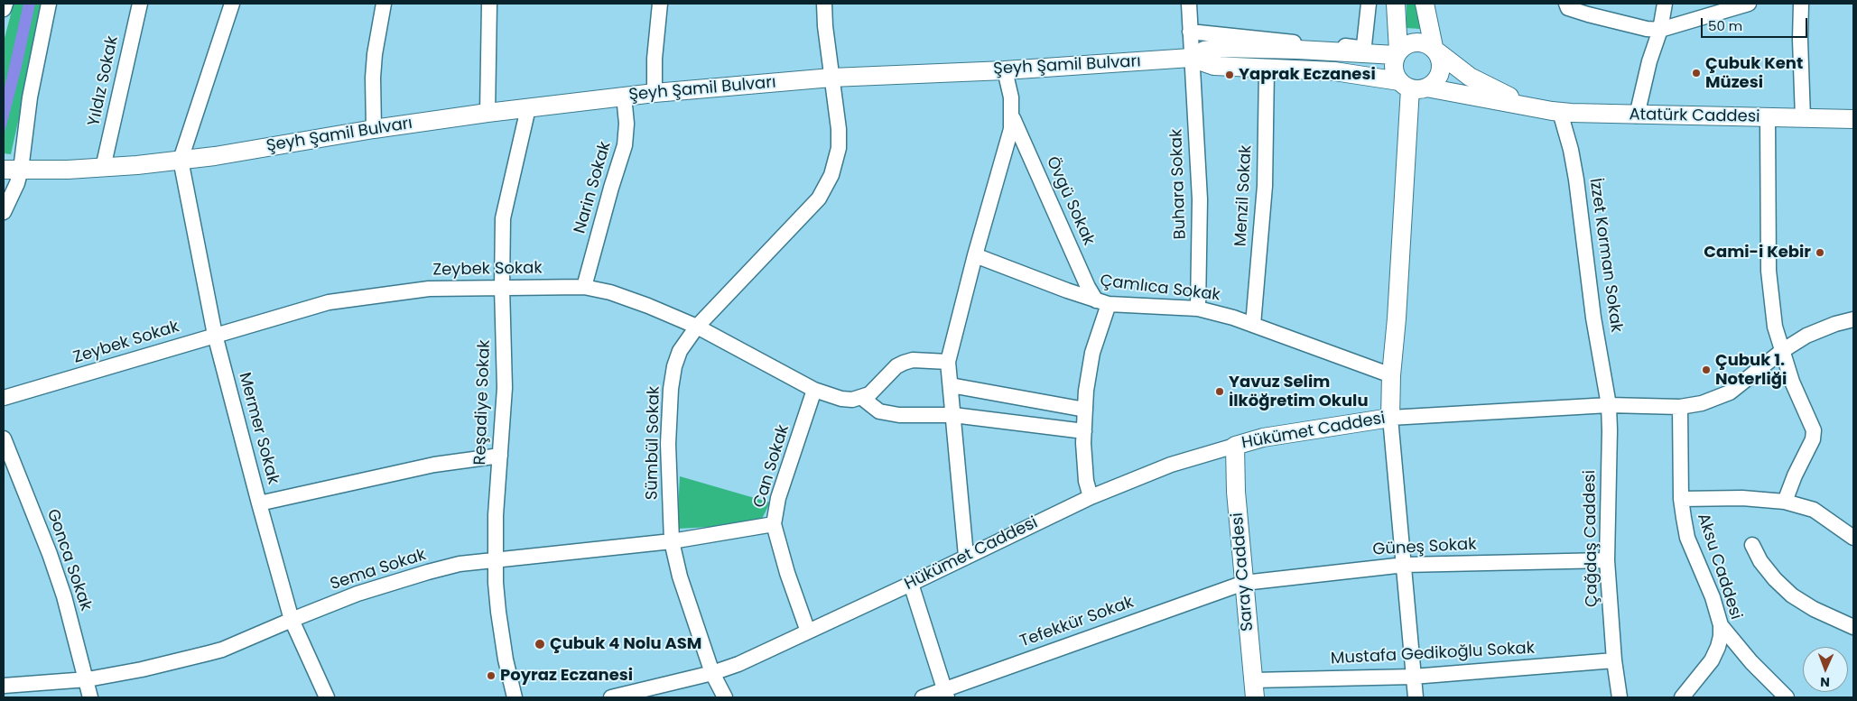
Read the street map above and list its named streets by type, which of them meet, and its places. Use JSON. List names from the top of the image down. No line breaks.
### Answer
{"streets":{"main road":["Şeyh Şamil Bulvarı","Atatürk Caddesi","Hükümet Caddesi","Saray Caddesi"],"street":["Yıldız Sokak","Buhara Sokak","Narin Sokak","Menzil Sokak","Övgü Sokak","İzzet Korman Sokak","Zeybek Sokak","Çamlıca Sokak","Reşadiye Sokak","Mermer Sokak","Sümbül Sokak","Can Sokak","Çağdaş Caddesi","Güneş Sokak","Gonca Sokak","Aksu Caddesi","Sema Sokak","Tefekkür Sokak","Mustafa Gedikoğlu Sokak"]},"crossings":[["Şeyh Şamil Bulvarı","Yıldız Sokak"],["Şeyh Şamil Bulvarı","Atatürk Caddesi"],["Şeyh Şamil Bulvarı","Buhara Sokak"],["Şeyh Şamil Bulvarı","Narin Sokak"],["Şeyh Şamil Bulvarı","Menzil Sokak"],["Şeyh Şamil Bulvarı","Reşadiye Sokak"],["Şeyh Şamil Bulvarı","Mermer Sokak"],["Şeyh Şamil Bulvarı","Sümbül Sokak"],["Atatürk Caddesi","İzzet Korman Sokak"],["Buhara Sokak","Çamlıca Sokak"],["Narin Sokak","Zeybek Sokak"],["Menzil Sokak","Çamlıca Sokak"],["Övgü Sokak","Çamlıca Sokak"],["İzzet Korman Sokak","Hükümet Caddesi"],["İzzet Korman Sokak","Çağdaş Caddesi"],["Zeybek Sokak","Reşadiye Sokak"],["Zeybek Sokak","Mermer Sokak"],["Zeybek Sokak","Sümbül Sokak"],["Zeybek Sokak","Can Sokak"],["Reşadiye Sokak","Sema Sokak"],["Mermer Sokak","Sema Sokak"],["Hükümet Caddesi","Sümbül Sokak"],["Hükümet Caddesi","Can Sokak"],["Hükümet Caddesi","Çağdaş Caddesi"],["Hükümet Caddesi","Aksu Caddesi"],["Hükümet Caddesi","Saray Caddesi"],["Sümbül Sokak","Sema Sokak"],["Can Sokak","Sema Sokak"],["Çağdaş Caddesi","Güneş Sokak"],["Çağdaş Caddesi","Mustafa Gedikoğlu Sokak"],["Güneş Sokak","Saray Caddesi"],["Güneş Sokak","Tefekkür Sokak"],["Gonca Sokak","Sema Sokak"],["Saray Caddesi","Tefekkür Sokak"],["Saray Caddesi","Mustafa Gedikoğlu Sokak"]],"places":["Çubuk Kent Müzesi","Yaprak Eczanesi","Cami-i Kebir","Çubuk 1. Noterliği","Yavuz Selim İlköğretim Okulu","Çubuk 4 Nolu ASM","Poyraz Eczanesi"],"scale_bar":"50 m","north":"bottom"}
